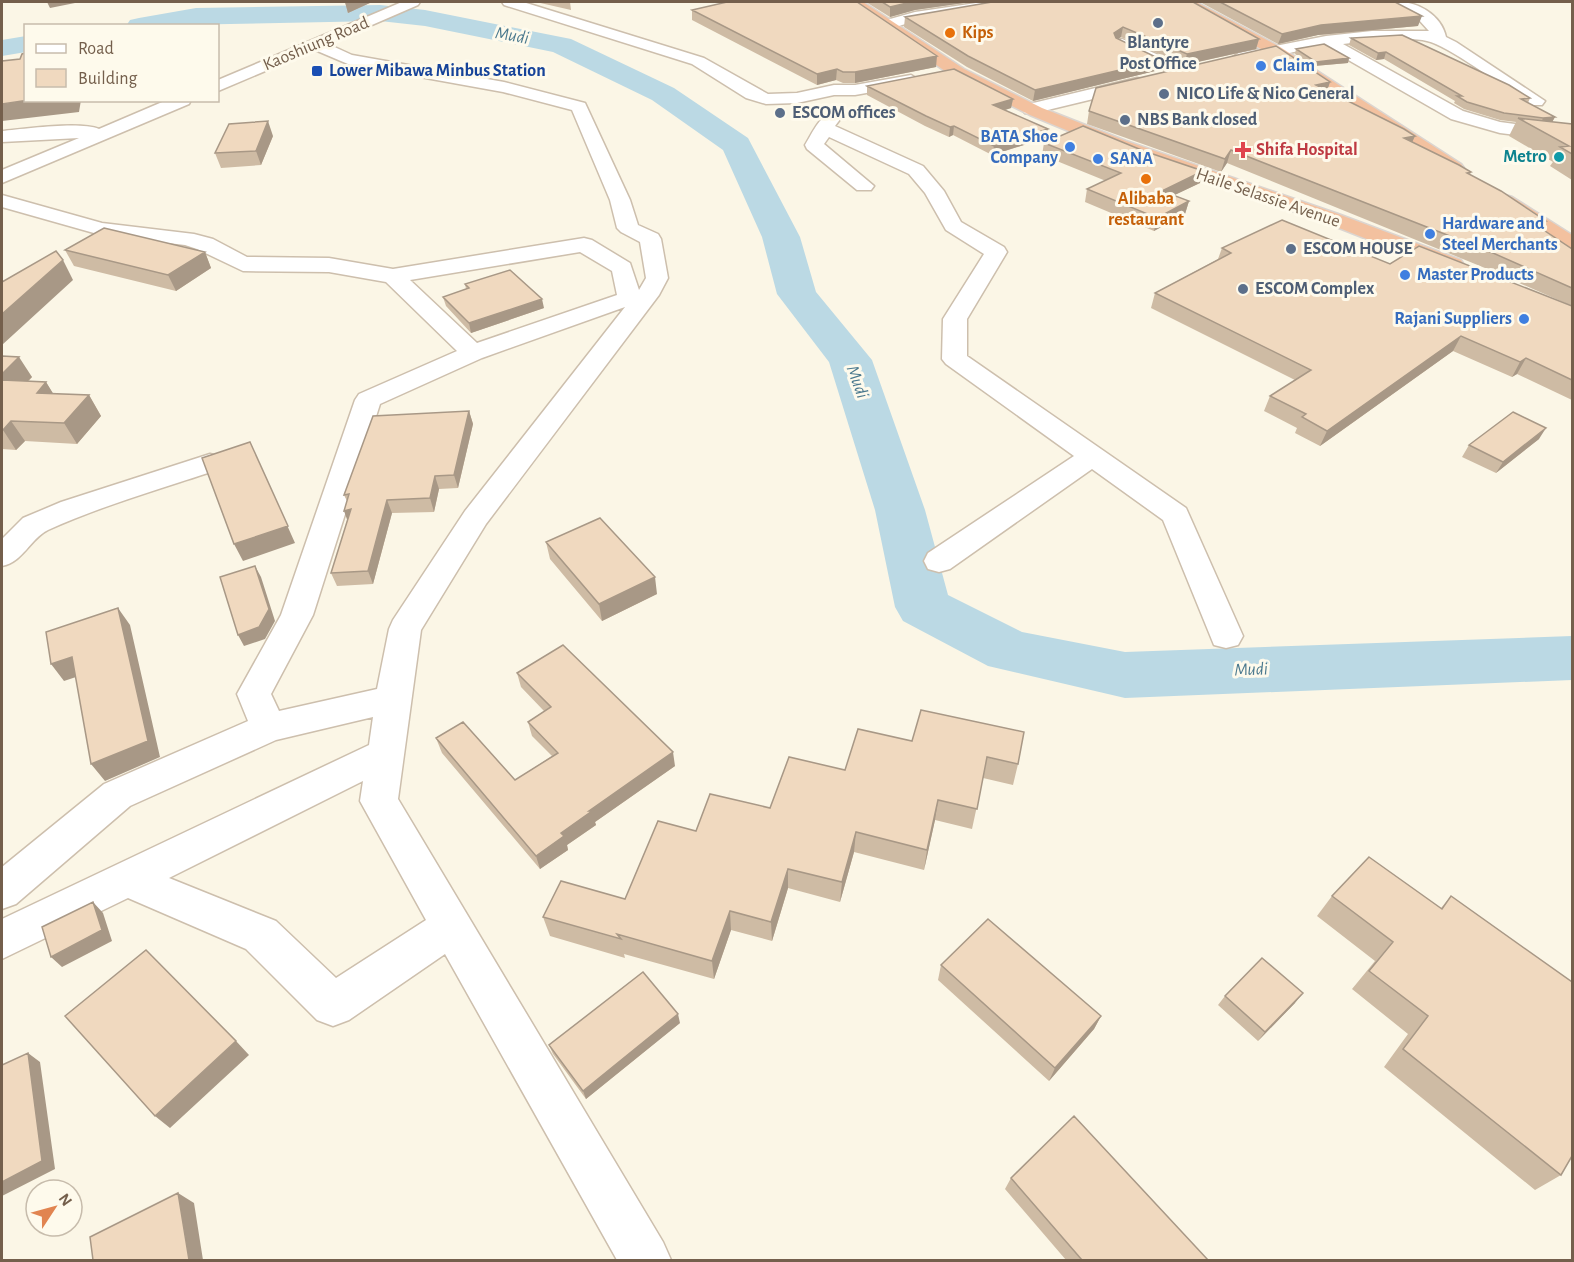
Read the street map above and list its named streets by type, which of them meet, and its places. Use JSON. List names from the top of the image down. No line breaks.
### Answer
{"streets":{"highway":["Haile Selassie Avenue"],"street":["Kaoshiung Road"]},"water":["Mudi"],"places":{"other":["Blantyre Post Office","Kips","Claim","NICO Life & Nico General","ESCOM offices","NBS Bank closed","BATA Shoe Company","Metro","SANA","Alibaba restaurant","Hardware and Steel Merchants","ESCOM HOUSE","Master Products","ESCOM Complex","Rajani Suppliers"],"transit":["Lower Mibawa Minbus Station"],"health":["Shifa Hospital"]},"legend":["Road","Building"],"north":"top right"}
